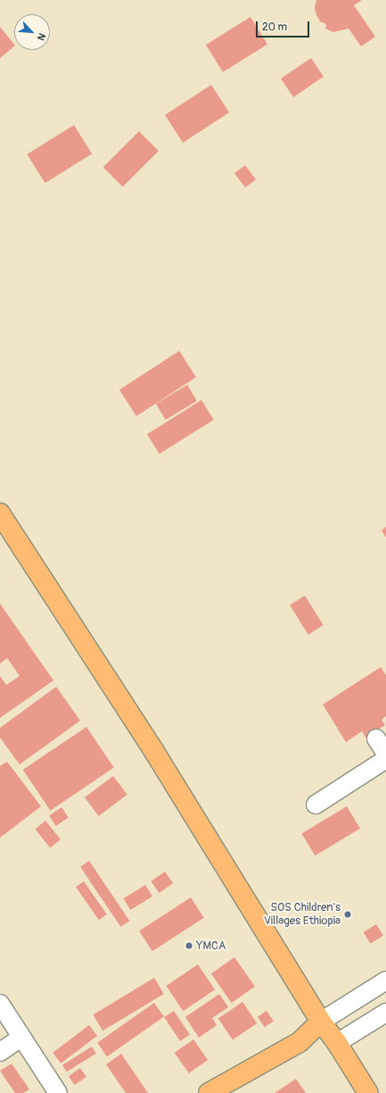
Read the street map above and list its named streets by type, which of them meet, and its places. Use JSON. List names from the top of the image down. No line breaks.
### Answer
{"places":["SOS Children's Villages Ethiopia","YMCA"],"scale_bar":"20 m","north":"bottom right"}
